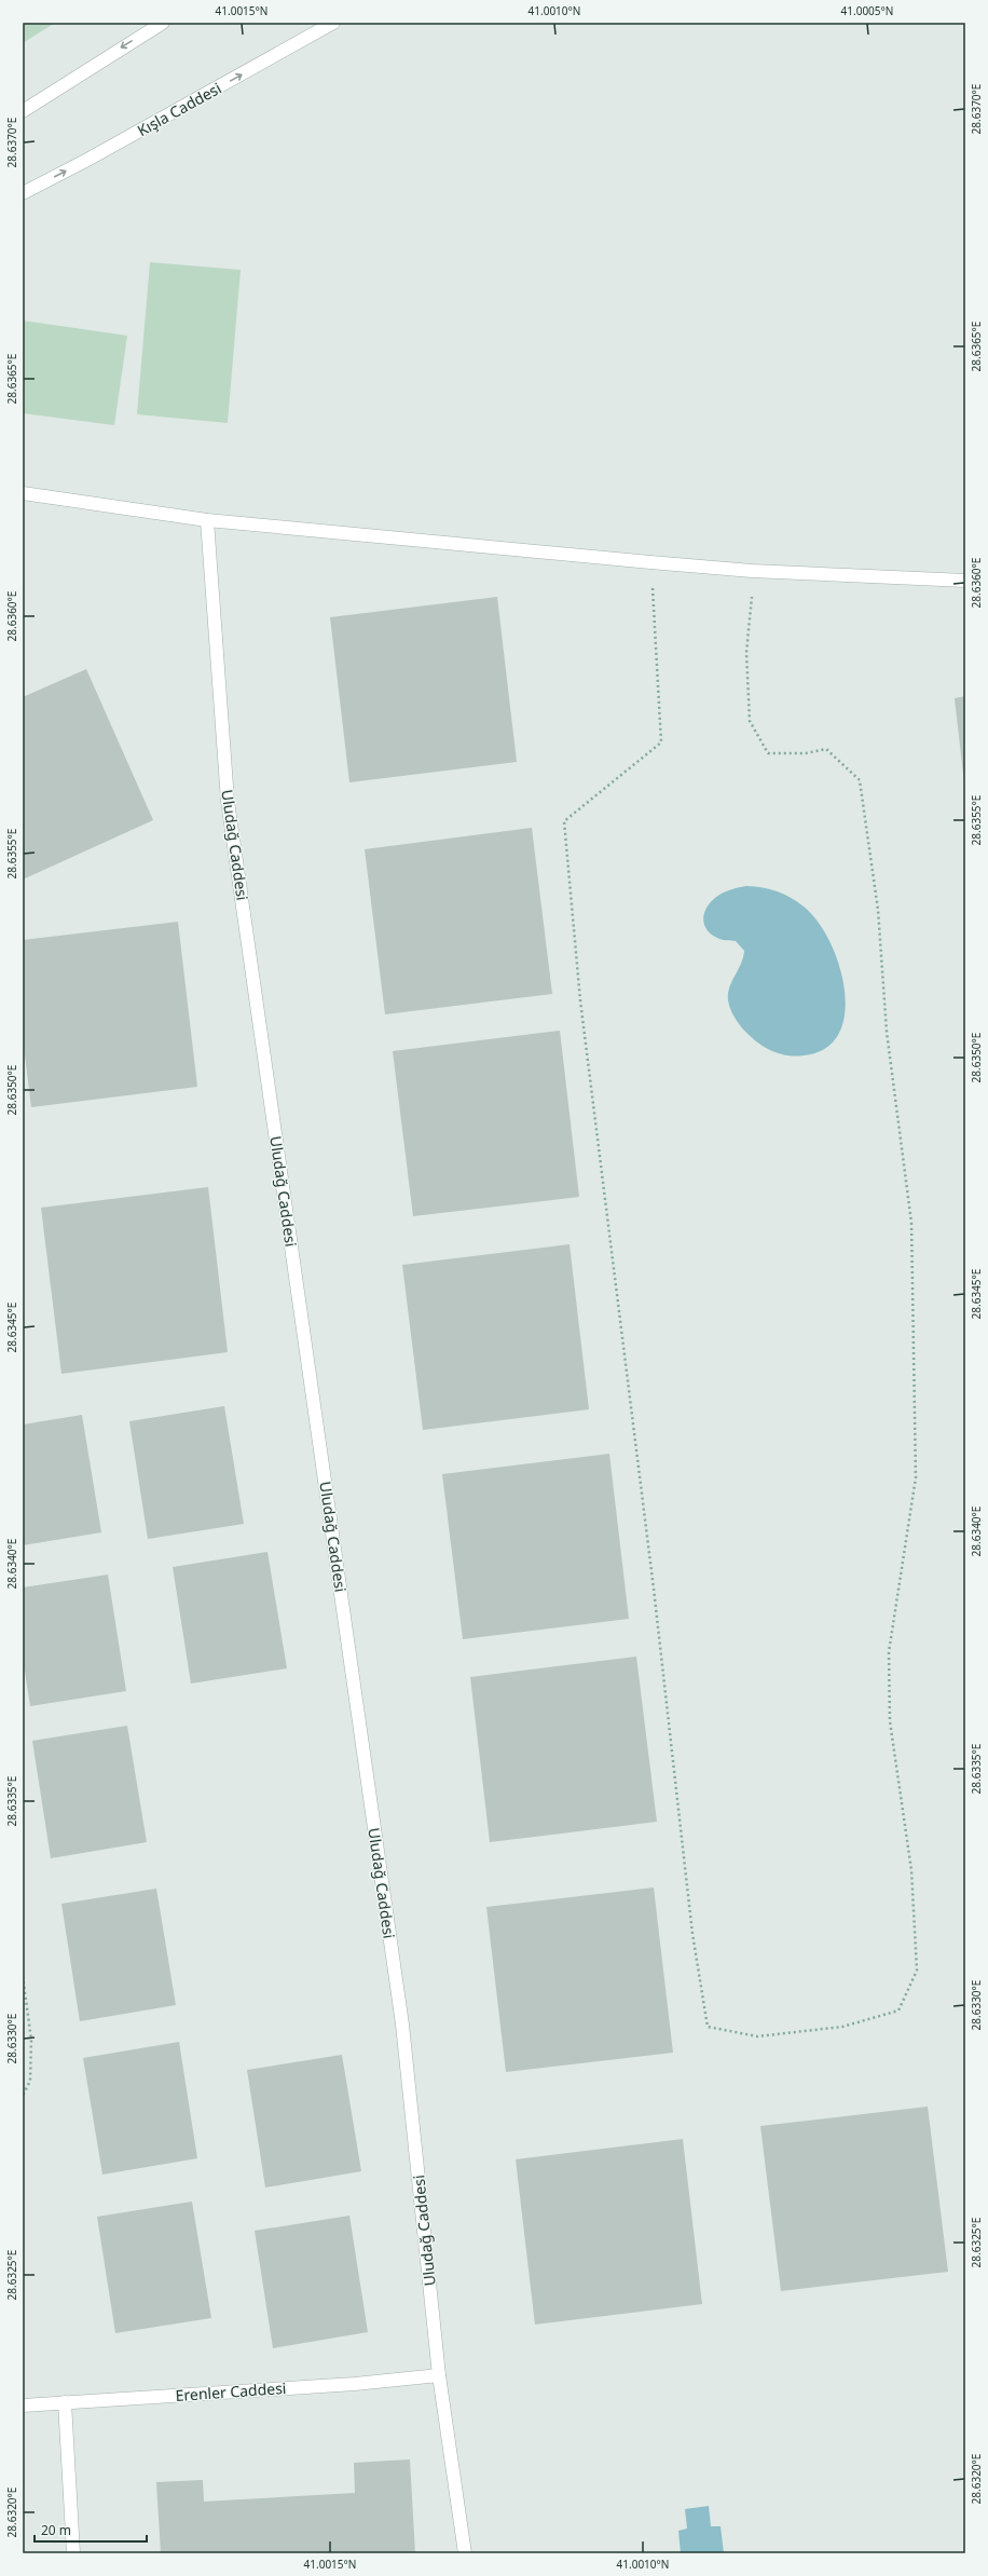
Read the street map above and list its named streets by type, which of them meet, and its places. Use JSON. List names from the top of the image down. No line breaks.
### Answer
{"streets":{"street":["Kışla Caddesi","Uludağ Caddesi","Erenler Caddesi"]},"crossings":[["Uludağ Caddesi","Erenler Caddesi"]],"scale_bar":"20 m","coordinates":["41.0015°N","41.0010°N","41.0005°N","28.6370°E","28.6365°E","28.6360°E","28.6355°E","28.6350°E","28.6345°E","28.6340°E","28.6335°E","28.6330°E","28.6325°E","28.6320°E"]}
